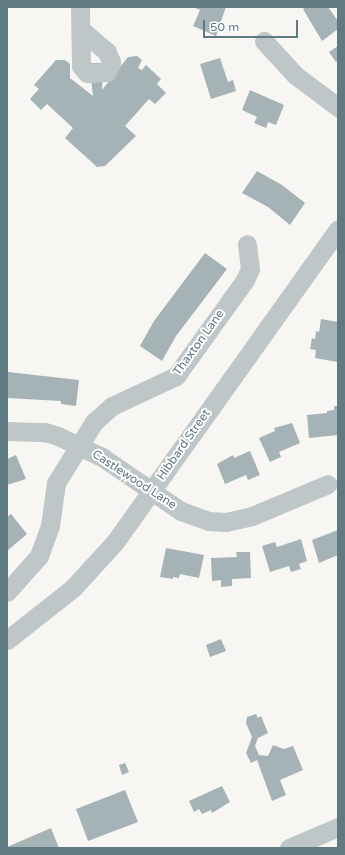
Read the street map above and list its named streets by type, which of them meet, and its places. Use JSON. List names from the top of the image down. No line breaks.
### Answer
{"streets":{"street":["Thaxton Lane","Hibbard Street","Castlewood Lane"]},"crossings":[["Thaxton Lane","Castlewood Lane"],["Hibbard Street","Castlewood Lane"]],"scale_bar":"50 m"}
